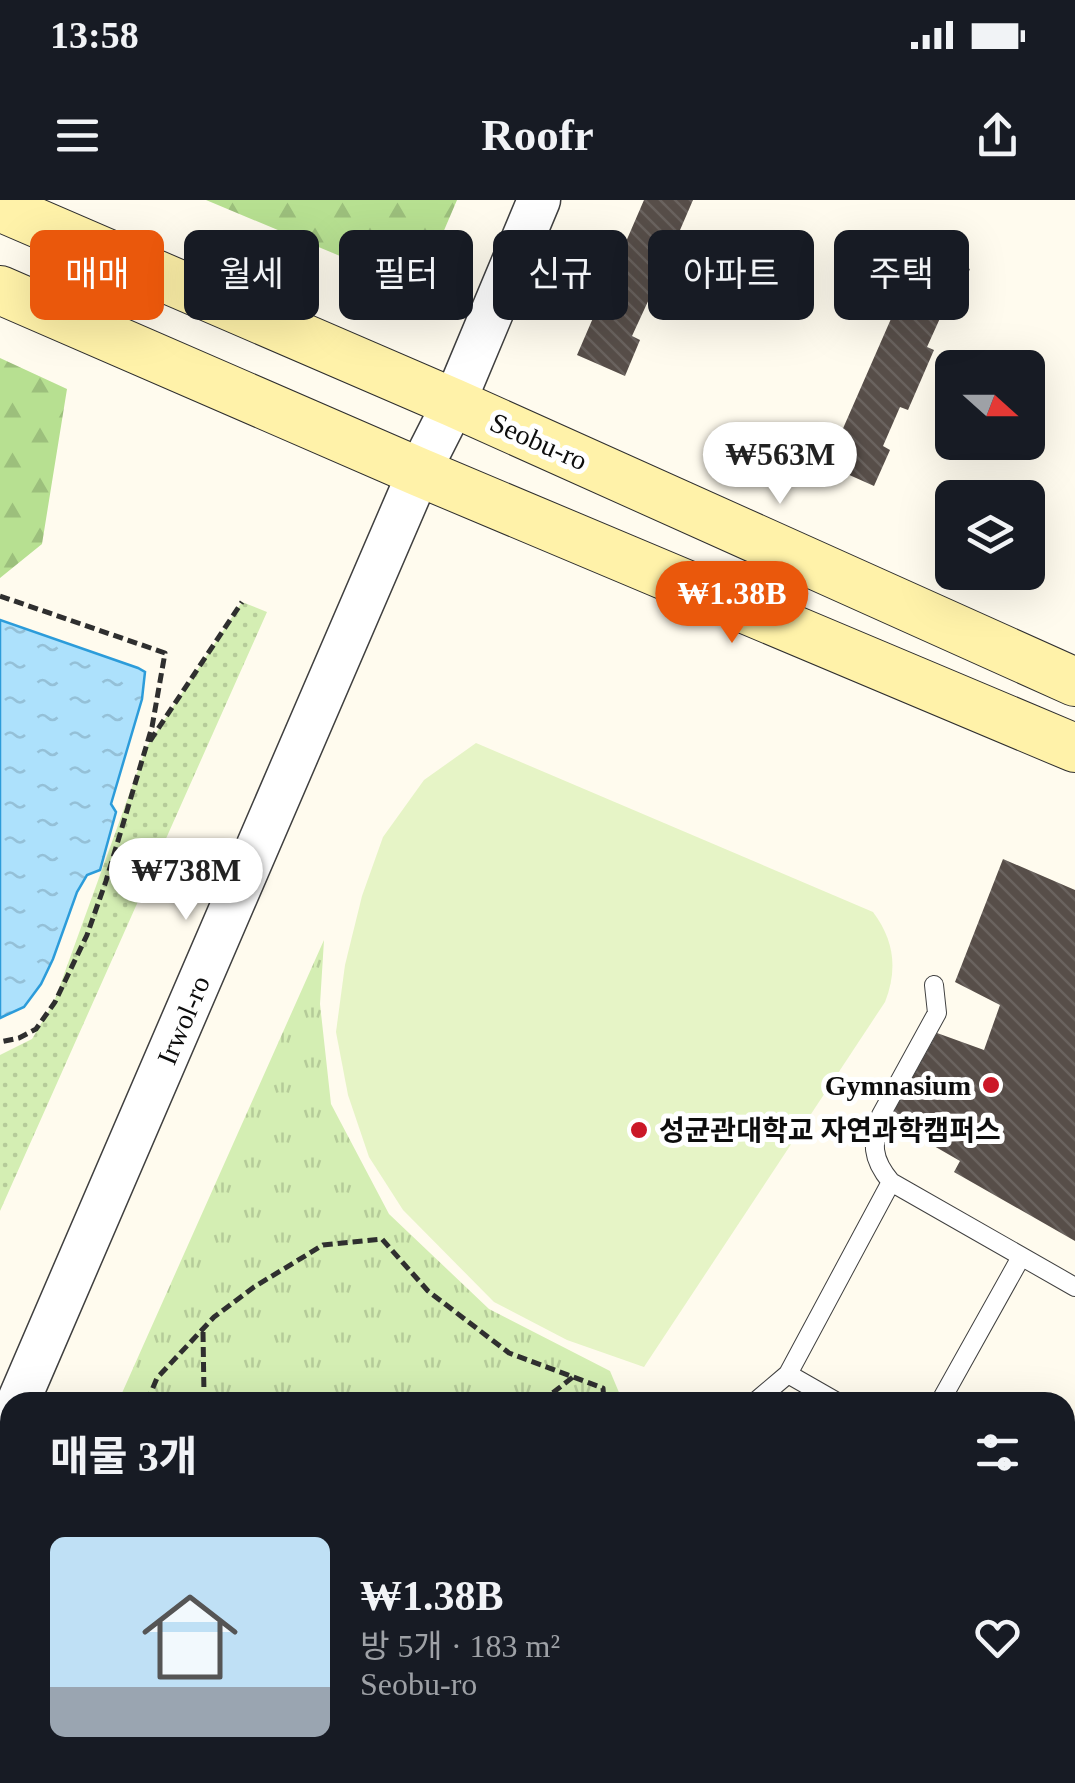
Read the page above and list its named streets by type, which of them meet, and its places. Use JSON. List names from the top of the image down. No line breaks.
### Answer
{"streets":{"main road":["Seobu-ro"],"street":["Irwol-ro"]},"crossings":[["Seobu-ro","Irwol-ro"]],"places":["Gymnasium","성균관대학교 자연과학캠퍼스"],"north":"right","page":{"status":"13:58","header":"Roofr","chip":["매매","월세","필터","신규","아파트","주택"],"price":["₩563M","₩1.38B","₩738M"],"heading":"매물 3개","list":[{"name":"₩1.38B","note":"방 5개 · 183 m² · Seobu-ro"}]}}
